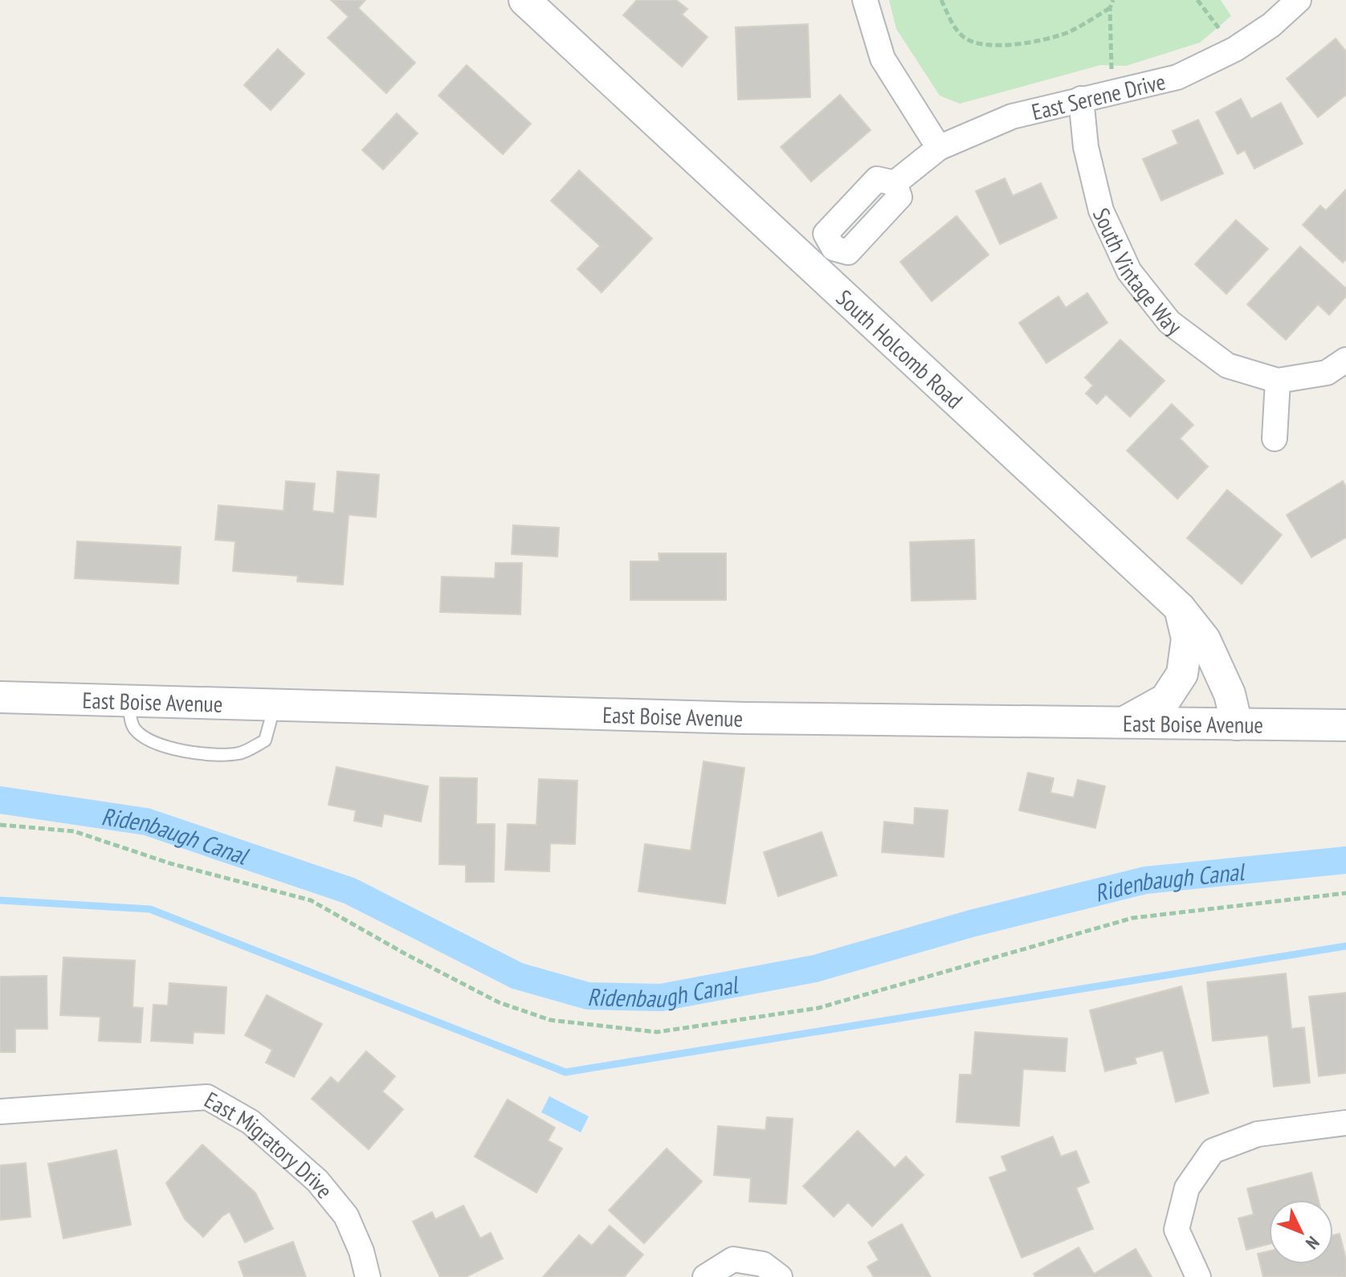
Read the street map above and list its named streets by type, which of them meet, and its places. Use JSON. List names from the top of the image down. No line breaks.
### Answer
{"streets":{"street":["East Serene Drive","South Vintage Way","South Holcomb Road","East Boise Avenue","East Migratory Drive"]},"crossings":[["East Serene Drive","South Vintage Way"],["East Serene Drive","South Holcomb Road"],["South Holcomb Road","East Boise Avenue"]],"water":["Ridenbaugh Canal"],"north":"bottom right"}
